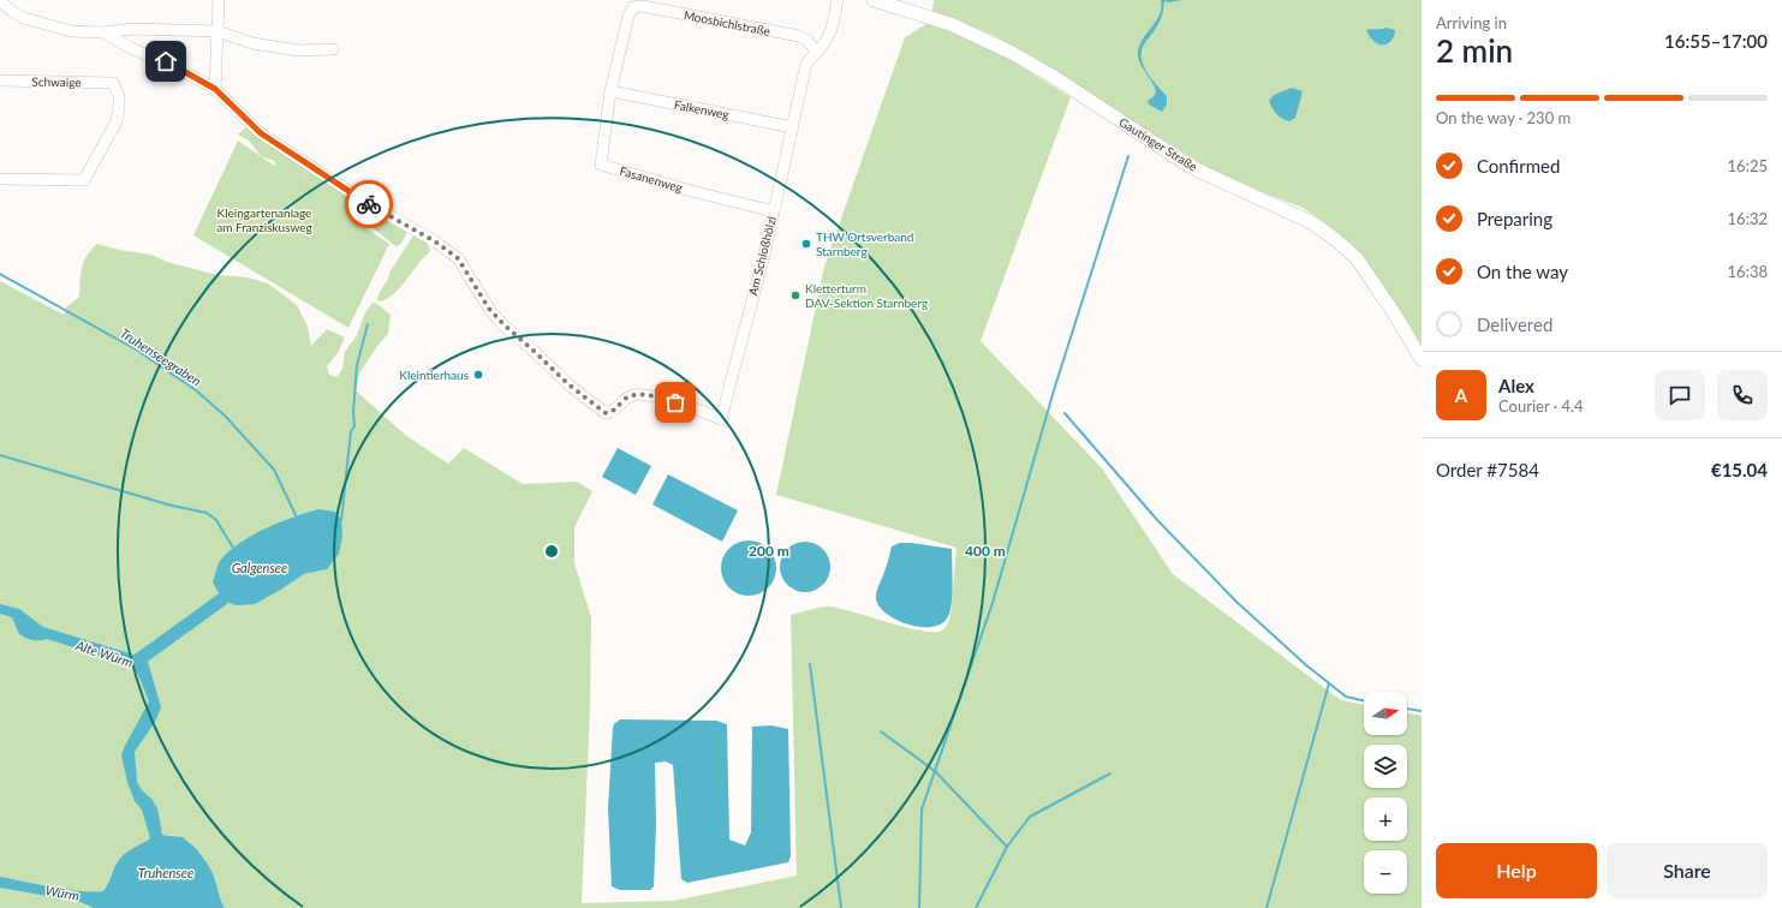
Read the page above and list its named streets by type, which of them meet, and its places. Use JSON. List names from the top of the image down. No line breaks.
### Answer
{"streets":{"main road":["Gautinger Straße"],"street":["Moosbichlstraße","Schwaige","Falkenweg","Fasanenweg","Am Schloßhölzl"]},"crossings":[["Moosbichlstraße","Falkenweg"],["Moosbichlstraße","Fasanenweg"],["Moosbichlstraße","Am Schloßhölzl"],["Falkenweg","Fasanenweg"],["Falkenweg","Am Schloßhölzl"],["Fasanenweg","Am Schloßhölzl"]],"water":["Truhenseegraben","Galgensee","Alte Würm","Truhensee","Würm"],"parks":["Kleingartenanlage am Franziskusweg"],"places":["THW Ortsverband Starnberg","Kletterturm DAV-Sektion Starnberg","Kleintierhaus"],"north":"right","page":{"heading":["2 min","Arriving in","16:55–17:00"],"panel":["Alex","Courier · 4.4","Order #7584","€15.04"],"bar":"On the way · 230 m","list":[["Confirmed","16:25"],["Preparing","16:32"],["On the way","16:38"],"Delivered"],"round":"A","map_buttons":["+","−"],"buttons":["Help","Share"]},"rings":["200 m","400 m"]}
